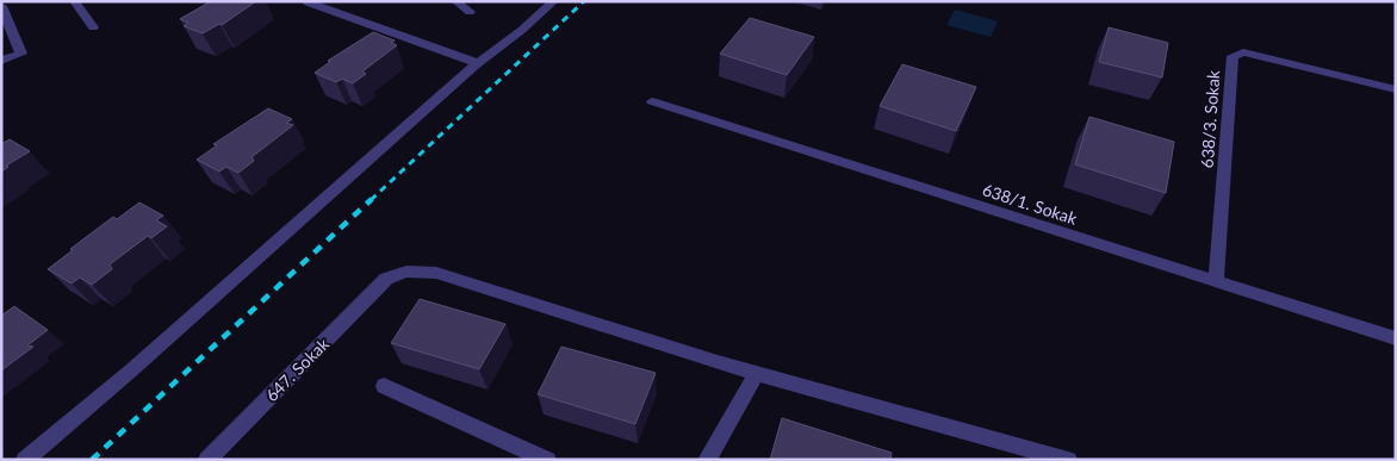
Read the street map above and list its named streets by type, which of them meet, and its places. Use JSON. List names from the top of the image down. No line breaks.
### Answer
{"streets":{"street":["638/3. Sokak","638/1. Sokak","647. Sokak"]},"crossings":[["638/3. Sokak","638/1. Sokak"]]}
